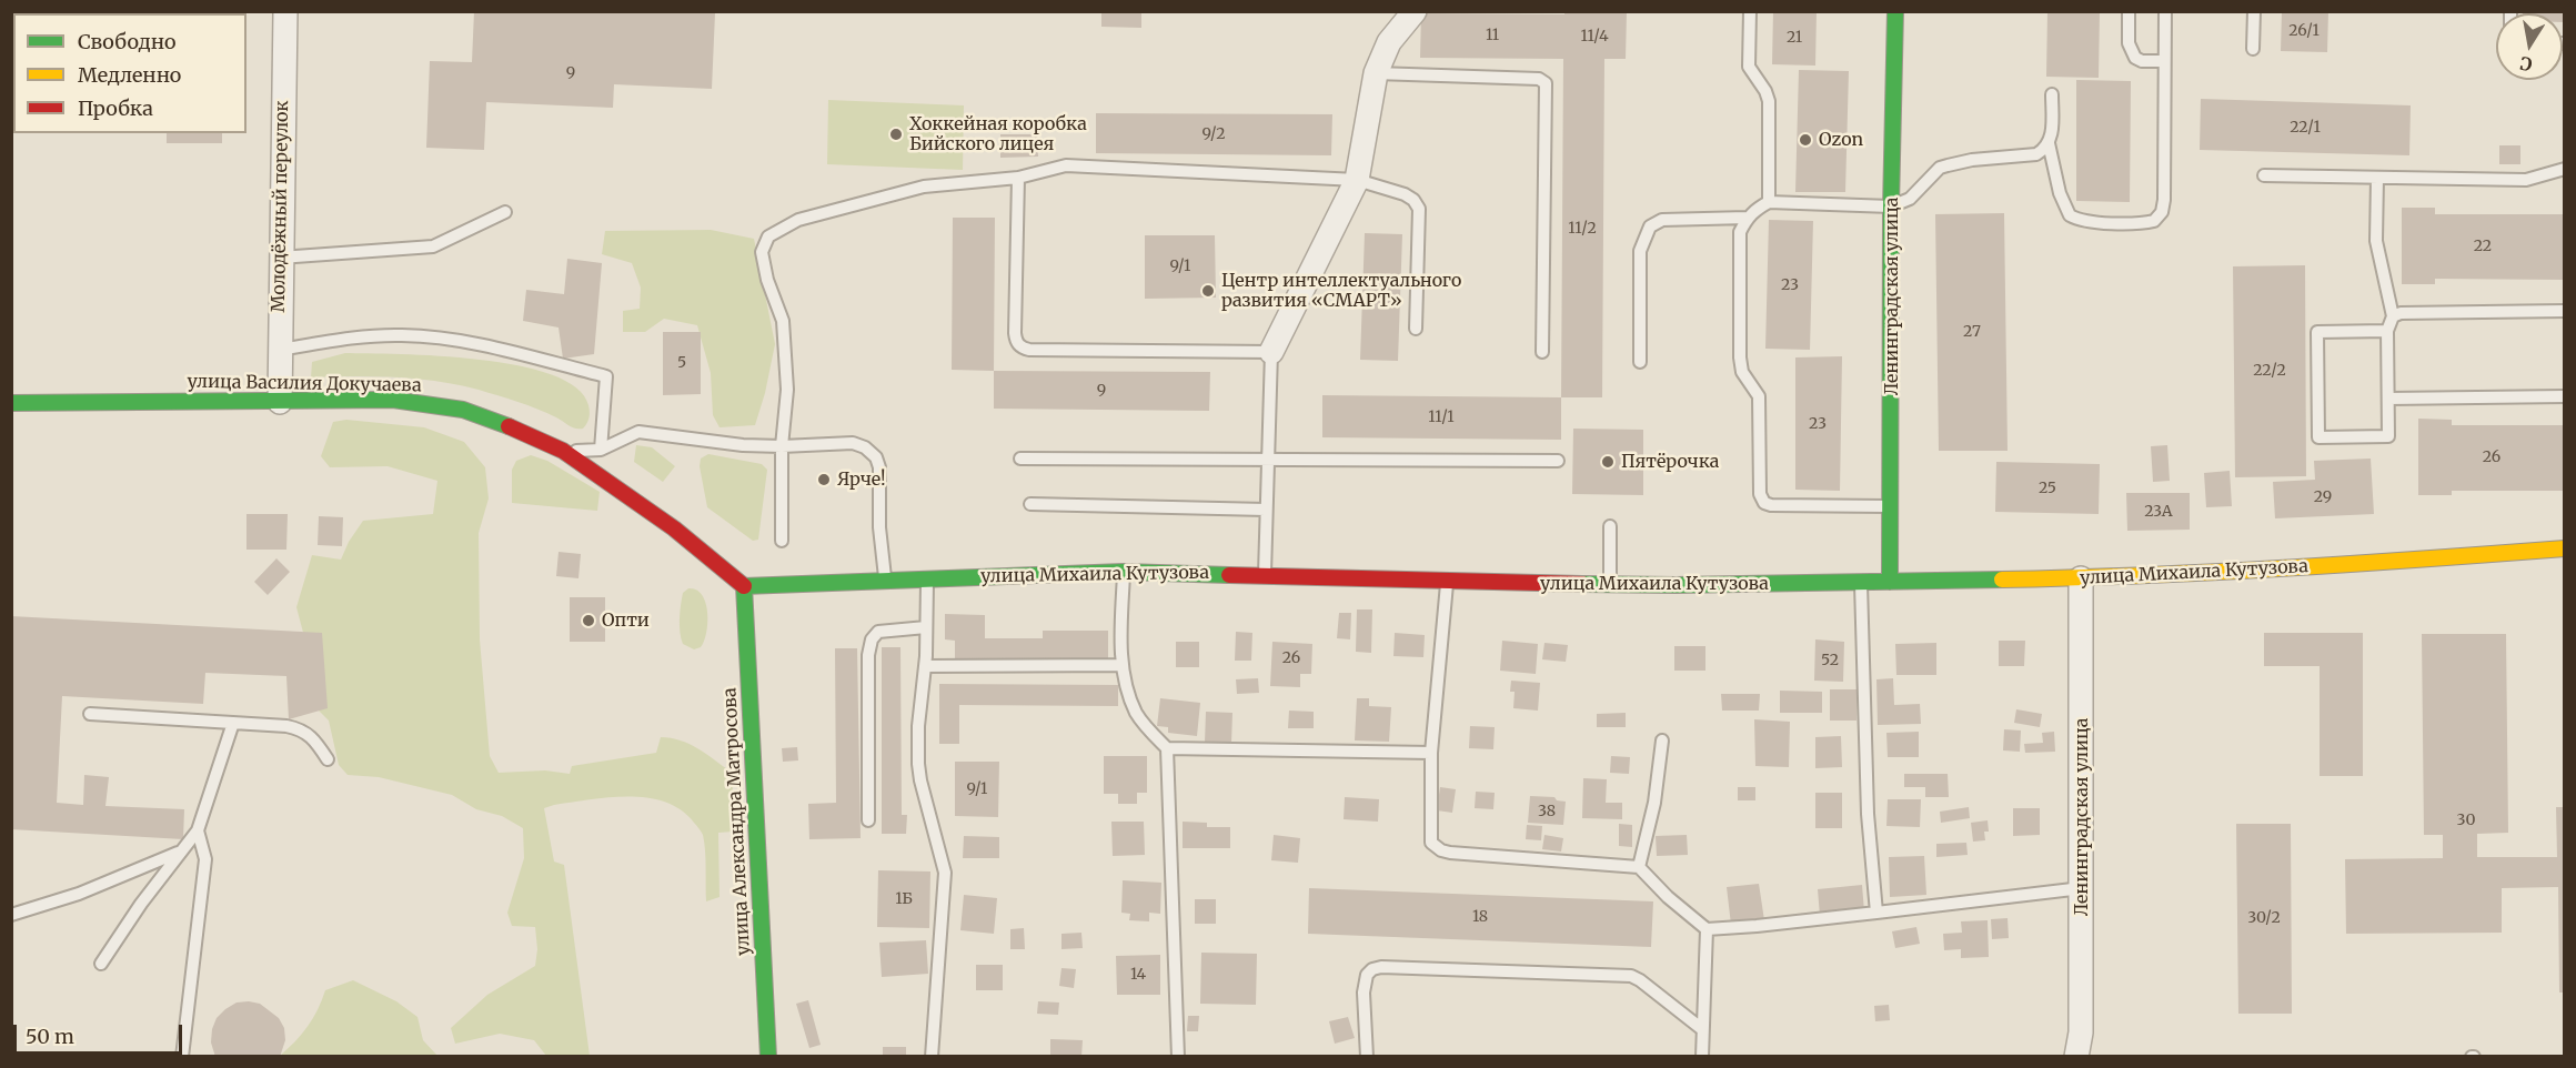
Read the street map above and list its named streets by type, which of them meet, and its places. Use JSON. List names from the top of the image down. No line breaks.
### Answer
{"streets":{"street":["Молодёжный переулок","Ленинградская улица","улица Василия Докучаева","улица Михаила Кутузова","улица Александра Матросова"]},"crossings":[["Молодёжный переулок","улица Василия Докучаева"],["Ленинградская улица","улица Михаила Кутузова"],["улица Василия Докучаева","улица Михаила Кутузова"],["улица Василия Докучаева","улица Александра Матросова"],["улица Михаила Кутузова","улица Александра Матросова"]],"places":["Хоккейная коробка Бийского лицея","Ozon","Центр интеллектуального развития «СМАРТ»","Пятёрочка","Ярче!","Опти"],"house_numbers":["26/1","11","11/4","21","9","22/1","9/2","11/2","22","9/1","23","27","5","22/2","9","11/1","23","26","25","29","23А","26","52","9/1","38","30","1Б","18","30/2","14"],"legend":["Свободно","Медленно","Пробка"],"scale_bar":"50 m","north":"bottom"}
